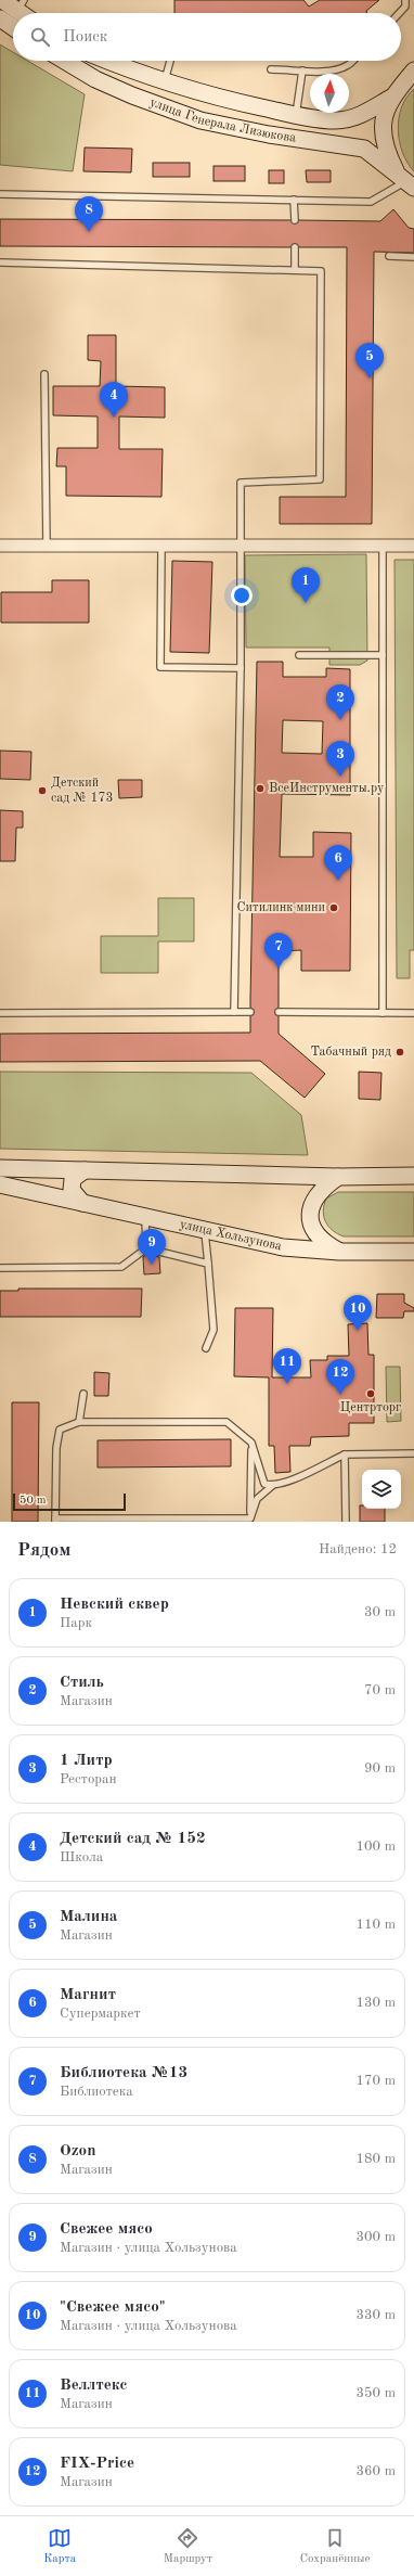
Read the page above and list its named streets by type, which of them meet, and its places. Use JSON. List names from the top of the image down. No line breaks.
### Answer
{"streets":{"main road":["улица Генерала Лизюкова","улица Хользунова"]},"places":["ВсеИнструменты.ру","Детский сад № 173","Ситилинк мини","Табачный ряд","Центрторг"],"scale_bar":"50 m","north":"top","page":{"search":"Поиск","pins":["8","5","4","1","2","3","6","7","9","10","11","12"],"scale":"50 m","heading":["Рядом","Найдено: 12"],"list":[{"mark":"1","name":"Невский сквер","note":"Парк","value":"30 m"},{"mark":"2","name":"Стиль","note":"Магазин","value":"70 m"},{"mark":"3","name":"1 Литр","note":"Ресторан","value":"90 m"},{"mark":"4","name":"Детский сад № 152","note":"Школа","value":"100 m"},{"mark":"5","name":"Малина","note":"Магазин","value":"110 m"},{"mark":"6","name":"Магнит","note":"Супермаркет","value":"130 m"},{"mark":"7","name":"Библиотека №13","note":"Библиотека","value":"170 m"},{"mark":"8","name":"Ozon","note":"Магазин","value":"180 m"},{"mark":"9","name":"Свежее мясо","note":"Магазин · улица Хользунова","value":"300 m"},{"mark":"10","name":"\"Свежее мясо\"","note":"Магазин · улица Хользунова","value":"330 m"},{"mark":"11","name":"Веллтекс","note":"Магазин","value":"350 m"},{"mark":"12","name":"FIX-Price","note":"Магазин","value":"360 m"}],"nav":["Карта","Маршрут","Сохранённые"]}}
